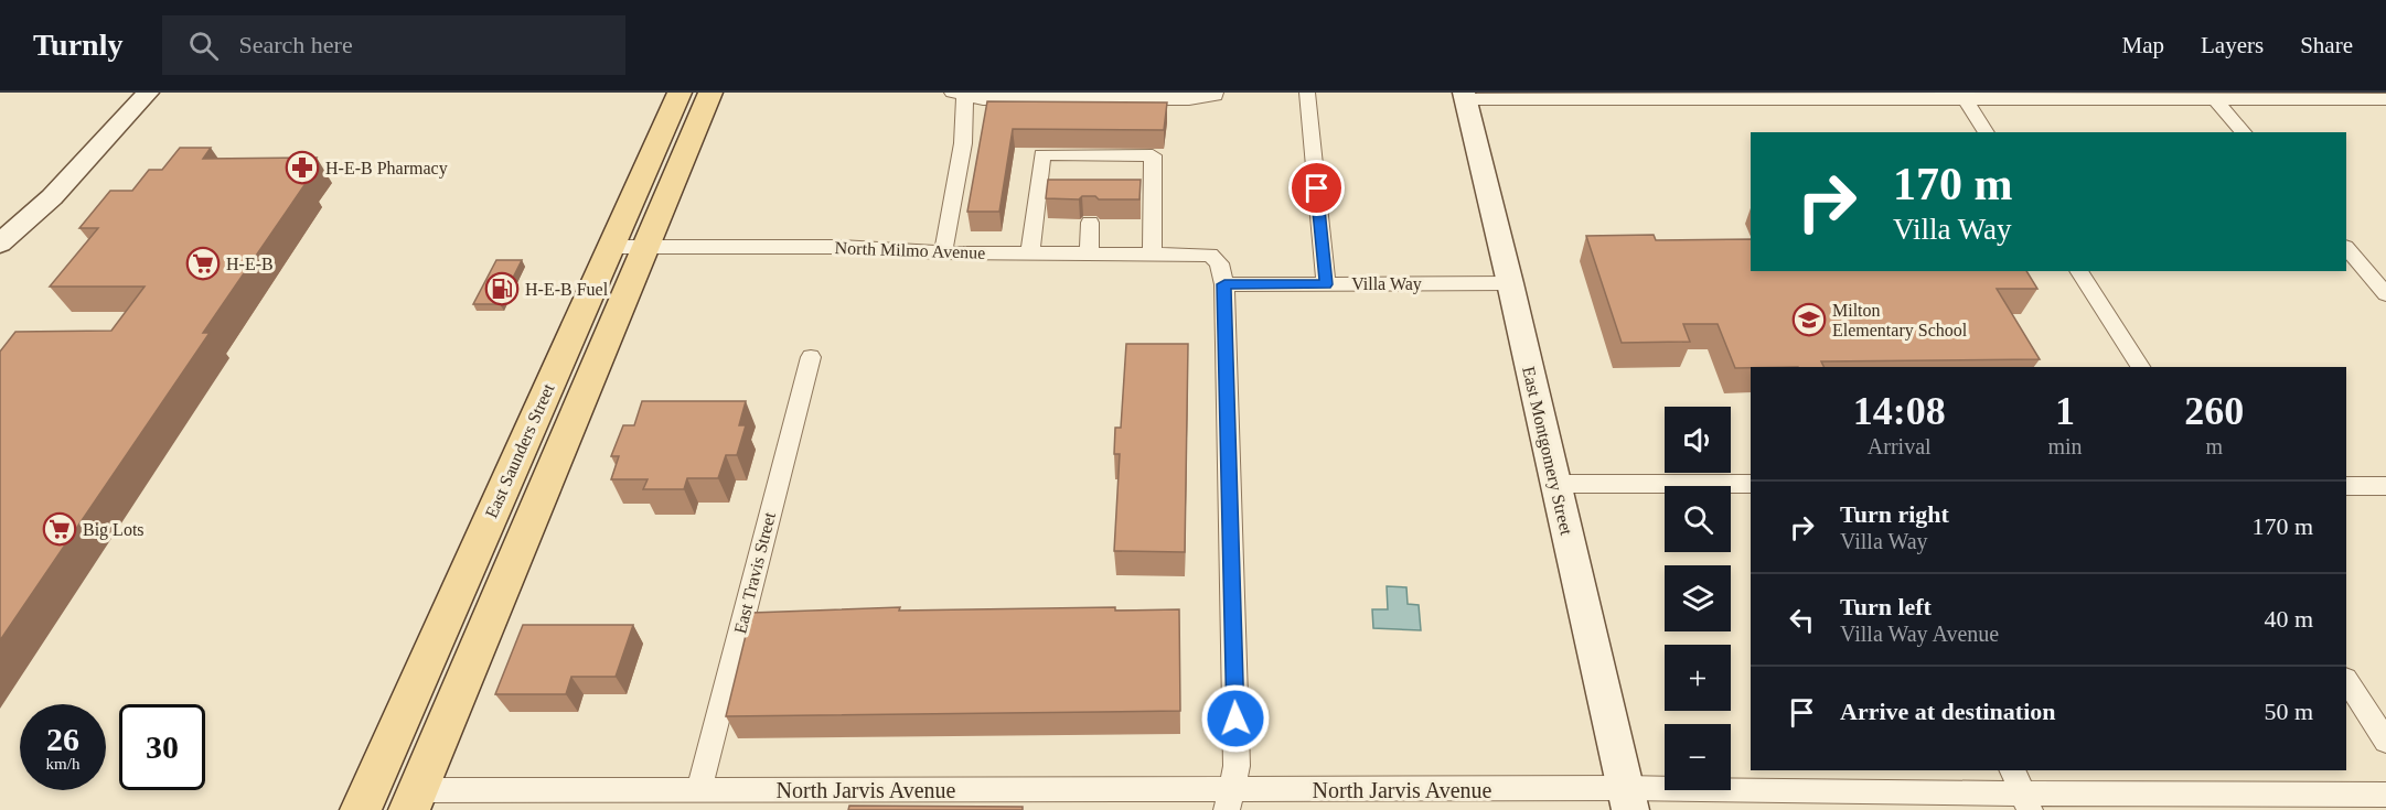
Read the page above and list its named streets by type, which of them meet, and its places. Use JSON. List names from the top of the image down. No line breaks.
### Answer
{"streets":{"main road":["East Saunders Street"],"street":["North Milmo Avenue","Villa Way","East Montgomery Street","East Travis Street","North Jarvis Avenue"]},"crossings":[["North Milmo Avenue","Villa Way"],["North Milmo Avenue","East Saunders Street"],["Villa Way","East Montgomery Street"],["East Saunders Street","North Jarvis Avenue"],["East Montgomery Street","North Jarvis Avenue"],["East Travis Street","North Jarvis Avenue"]],"places":{"pharmacy":["H-E-B Pharmacy"],"supermarket":["H-E-B","Big Lots"],"fuel station":["H-E-B Fuel"],"school or university":["Milton Elementary School"]},"page":{"header":"Turnly","search":"Search here","nav":["Map","Layers","Share"],"turn":["170 m","Villa Way"],"eta":["14:08","Arrival","1","min","260","m"],"map_buttons":["+","−"],"list":[{"name":"Turn right","note":"Villa Way","value":"170 m"},{"name":"Turn left","note":"Villa Way Avenue","value":"40 m"},{"name":"Arrive at destination","value":"50 m"}],"speed":"26 km/h","limit":"30"}}
